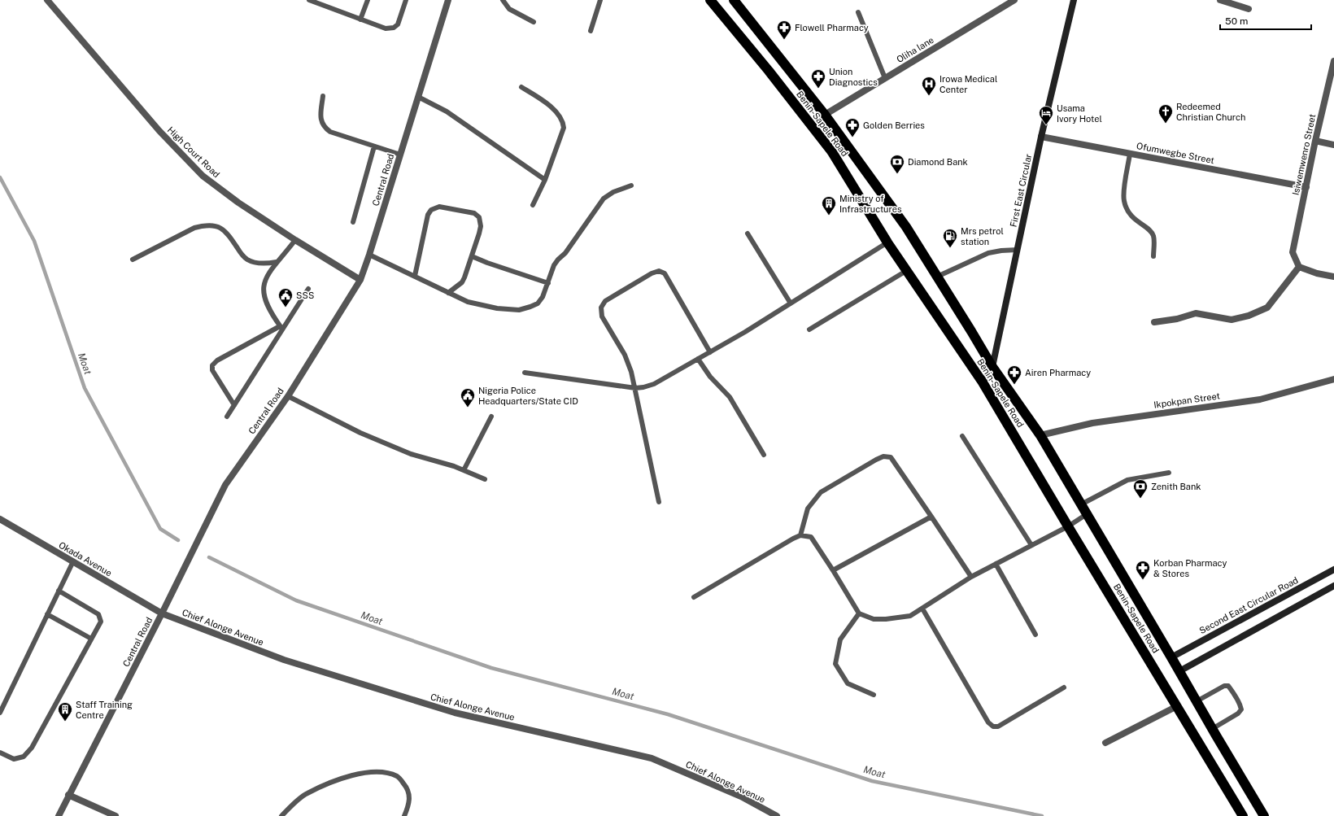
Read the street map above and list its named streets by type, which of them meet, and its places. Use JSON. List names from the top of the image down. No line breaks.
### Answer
{"streets":{"highway":["Benin-Sapele Road"],"street":["Oliha lane","High Court Road","Ofumwegbe Street","Isiwemwenro Street","Central Road","First East Circular","Ikpokpan Street","Okada Avenue","Second East Circular Road","Chief Alonge Avenue"]},"crossings":[["Oliha lane","Benin-Sapele Road"],["Benin-Sapele Road","First East Circular"],["Benin-Sapele Road","Ikpokpan Street"],["Benin-Sapele Road","Second East Circular Road"],["High Court Road","Central Road"],["Ofumwegbe Street","Isiwemwenro Street"],["Ofumwegbe Street","First East Circular"],["Central Road","Okada Avenue"],["Central Road","Chief Alonge Avenue"],["Okada Avenue","Chief Alonge Avenue"]],"water":["Moat"],"places":{"pharmacy":["Flowell Pharmacy","Union Diagnostics","Golden Berries","Airen Pharmacy","Korban Pharmacy & Stores"],"hospital":["Irowa Medical Center"],"church":["Redeemed Christian Church"],"hotel":["Usama Ivory Hotel"],"bank":["Diamond Bank","Zenith Bank"],"building":["Ministry of Infrastructures","Staff Training Centre"],"fuel station":["Mrs petrol station"],"public building":["SSS","Nigeria Police Headquarters/State CID"]},"scale_bar":"50 m"}
